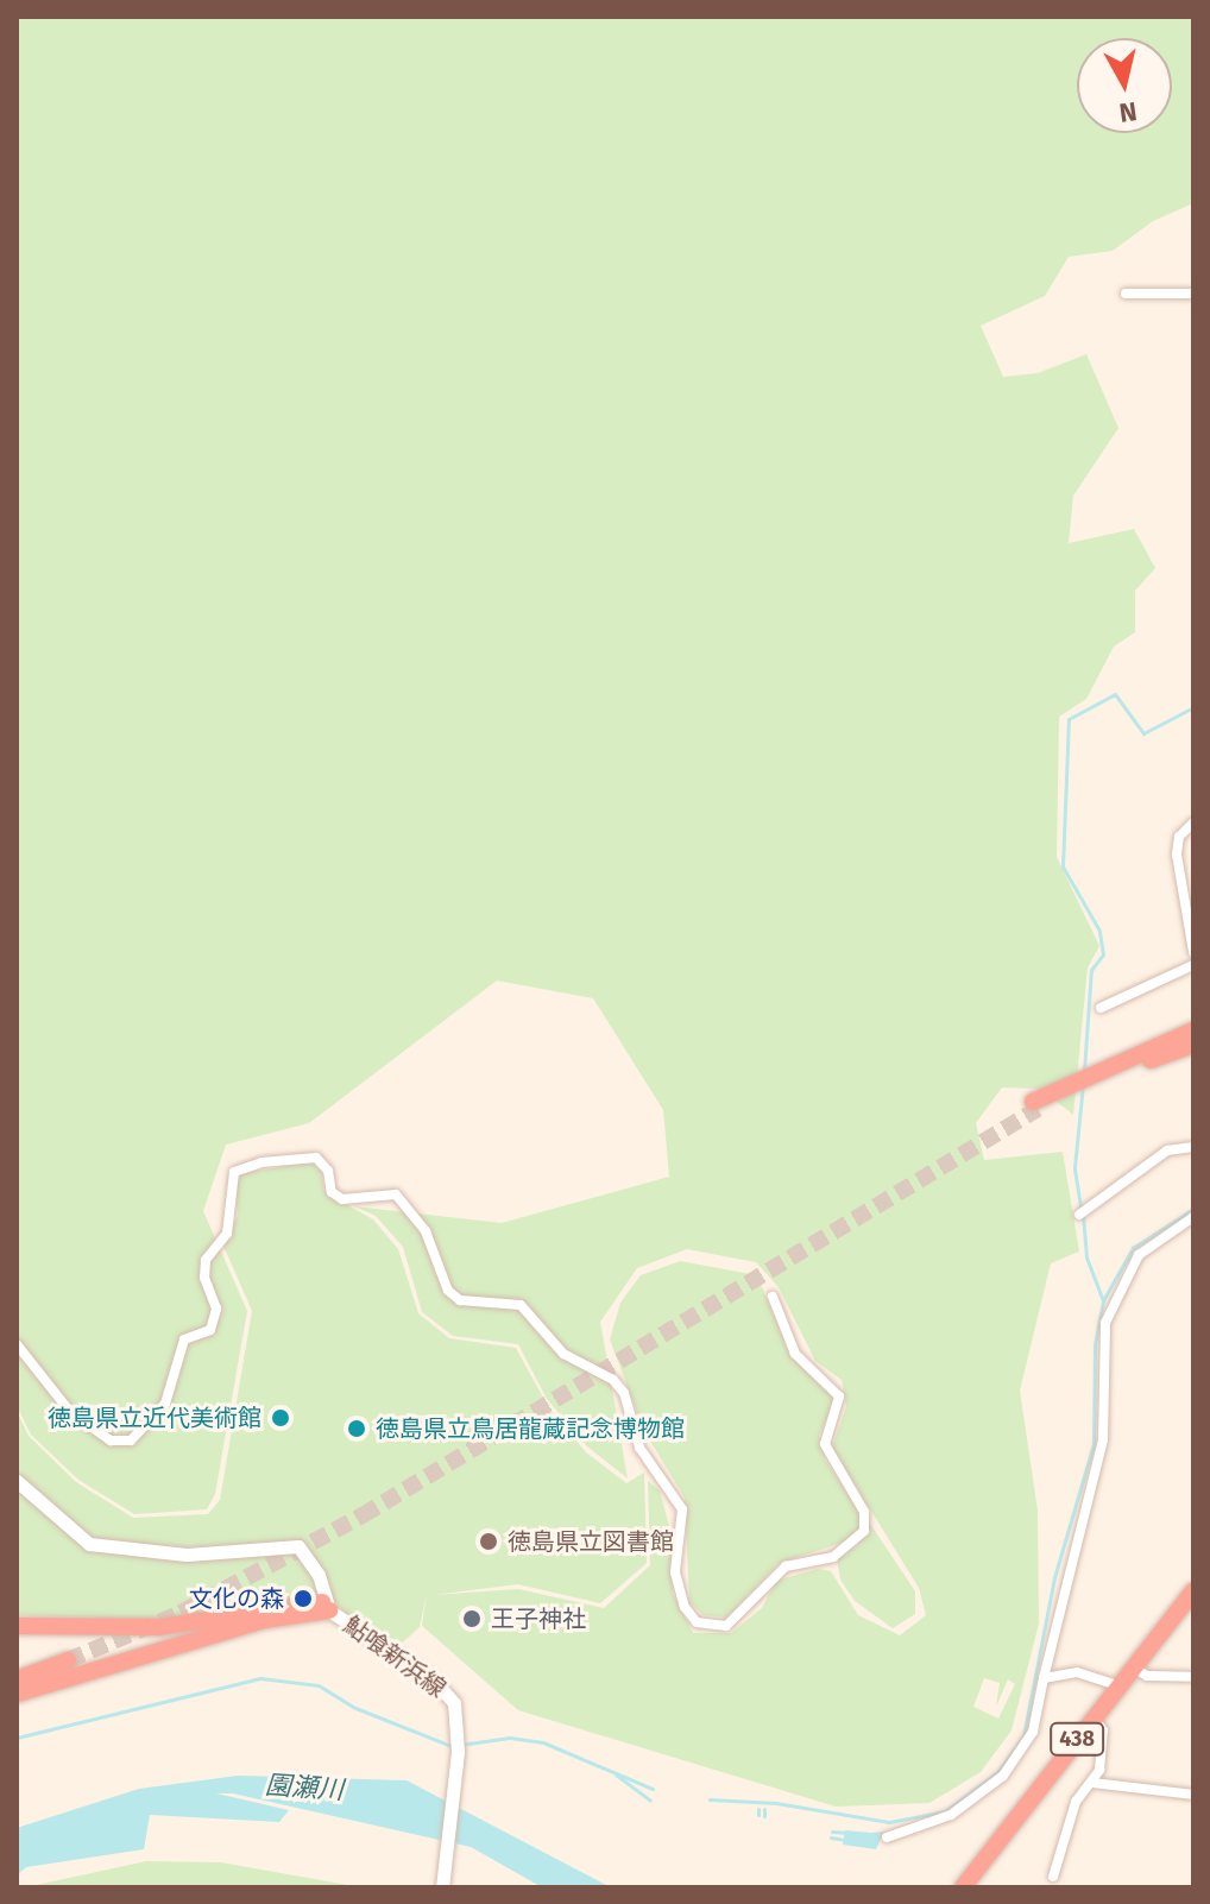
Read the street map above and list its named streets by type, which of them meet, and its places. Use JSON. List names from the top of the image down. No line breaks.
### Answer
{"streets":{"highway":["438"],"street":["鮎喰新浜線"]},"water":["園瀬川"],"places":["徳島県立近代美術館","徳島県立鳥居龍蔵記念博物館","徳島県立図書館","文化の森","王子神社"],"north":"bottom"}
